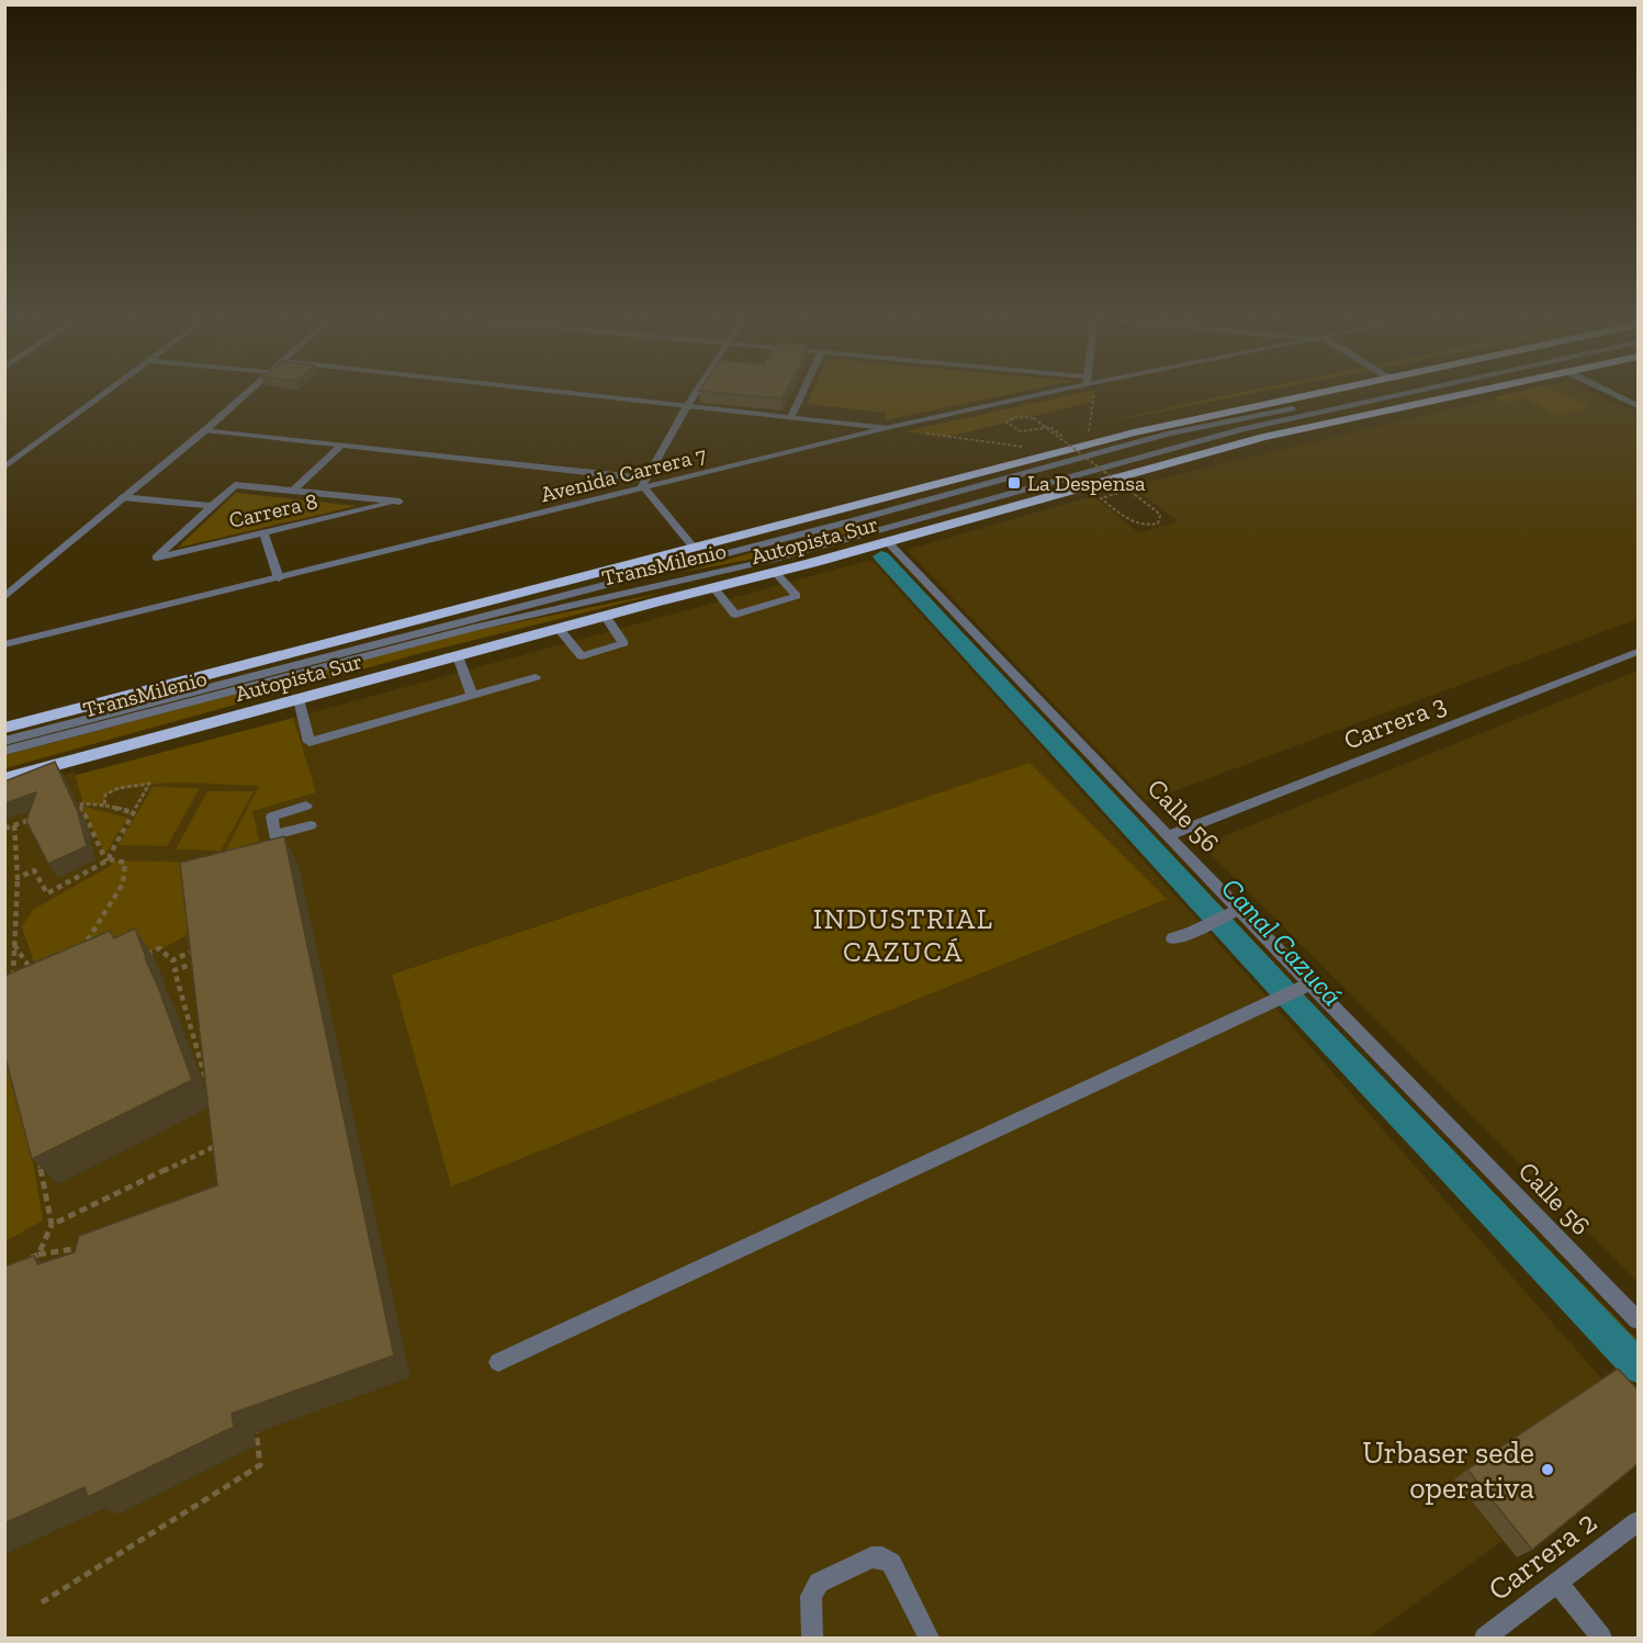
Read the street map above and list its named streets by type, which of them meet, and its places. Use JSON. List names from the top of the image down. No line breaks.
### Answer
{"streets":{"highway":["Autopista Sur"],"street":["Avenida Carrera 7","Carrera 8","TransMilenio","Carrera 3","Calle 56","Carrera 2"]},"crossings":[["Autopista Sur","Calle 56"],["Carrera 3","Calle 56"]],"districts":["INDUSTRIAL CAZUCÁ"],"water":["Canal Cazucá"],"places":{"transit":["La Despensa"],"other":["Urbaser sede operativa"]}}
